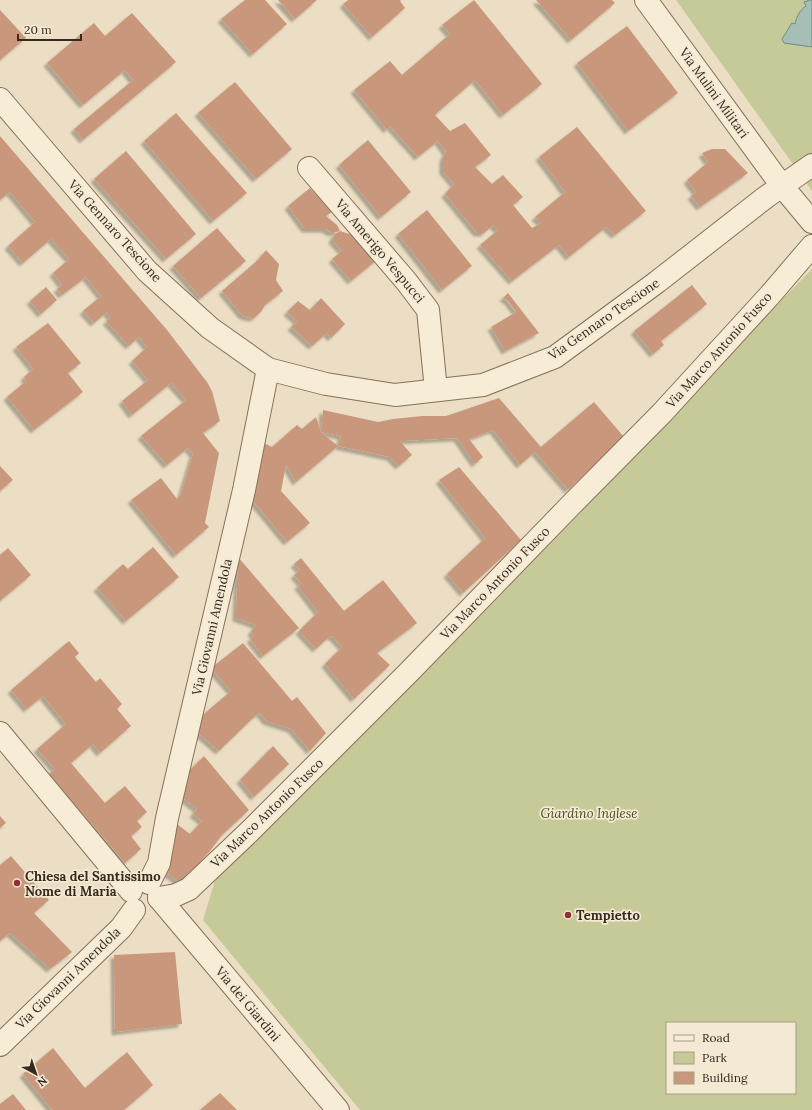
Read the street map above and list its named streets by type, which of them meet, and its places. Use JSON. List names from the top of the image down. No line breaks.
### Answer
{"streets":{"street":["Via Mulini Militari","Via Gennaro Tescione","Via Amerigo Vespucci","Via Marco Antonio Fusco","Via Giovanni Amendola","Via dei Giardini"]},"crossings":[["Via Mulini Militari","Via Gennaro Tescione"],["Via Gennaro Tescione","Via Amerigo Vespucci"],["Via Gennaro Tescione","Via Giovanni Amendola"],["Via Marco Antonio Fusco","Via Giovanni Amendola"],["Via Marco Antonio Fusco","Via dei Giardini"],["Via Giovanni Amendola","Via dei Giardini"]],"parks":["Giardino Inglese"],"places":["Chiesa del Santissimo Nome di Maria","Tempietto"],"legend":["Road","Park","Building"],"scale_bar":"20 m","north":"bottom right"}
